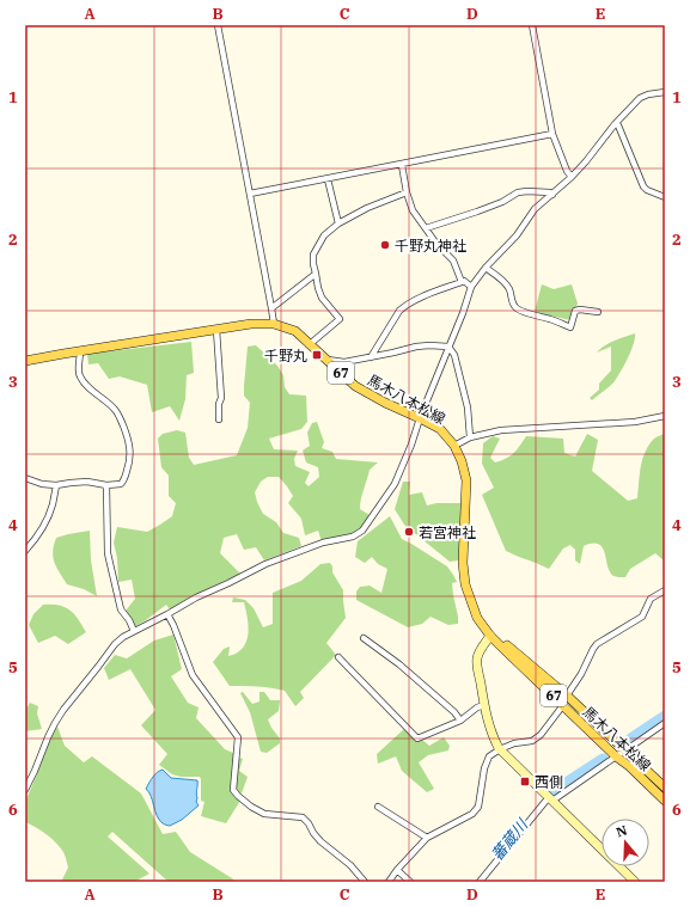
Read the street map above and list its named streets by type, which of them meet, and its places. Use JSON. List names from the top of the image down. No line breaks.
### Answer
{"streets":{"main road":["67","馬木八本松線"]},"water":["蕃蔵川"],"places":{"other":["千野丸神社","若宮神社"],"transit":["千野丸","西側"]},"north":"top","grid":{"columns":["A","B","C","D","E"],"rows":["1","2","3","4","5","6"]}}
